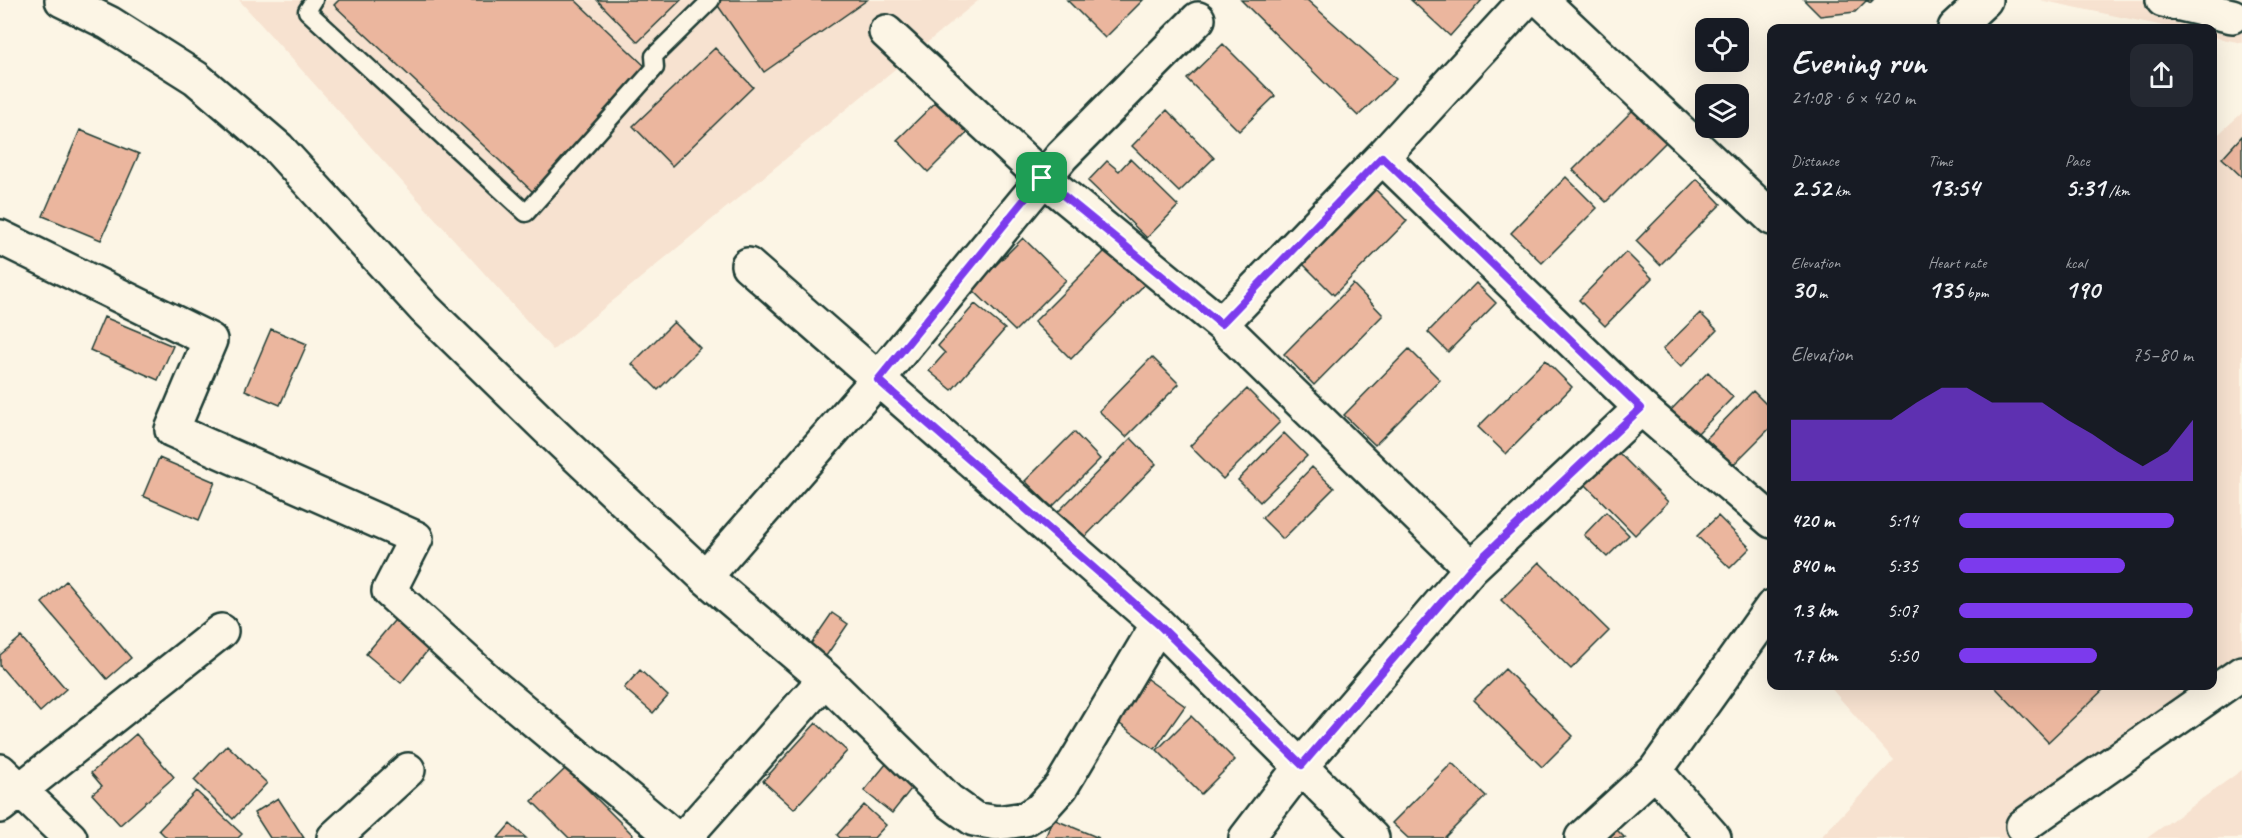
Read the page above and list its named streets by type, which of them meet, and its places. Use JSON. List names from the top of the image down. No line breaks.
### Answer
{"page":{"heading":["Evening run","21:08 · 6 × 420 m"],"stats":[["Distance","2.52 km"],["Time","13:54"],["Pace","5:31 /km"],["Elevation","30 m"],["Heart rate","135 bpm"],["kcal","190"]],"chart":["Elevation","75–80 m"],"list":[{"name":"420 m","note":"5:14"},{"name":"840 m","note":"5:35"},{"name":"1.3 km","note":"5:07"},{"name":"1.7 km","note":"5:50"}]}}
